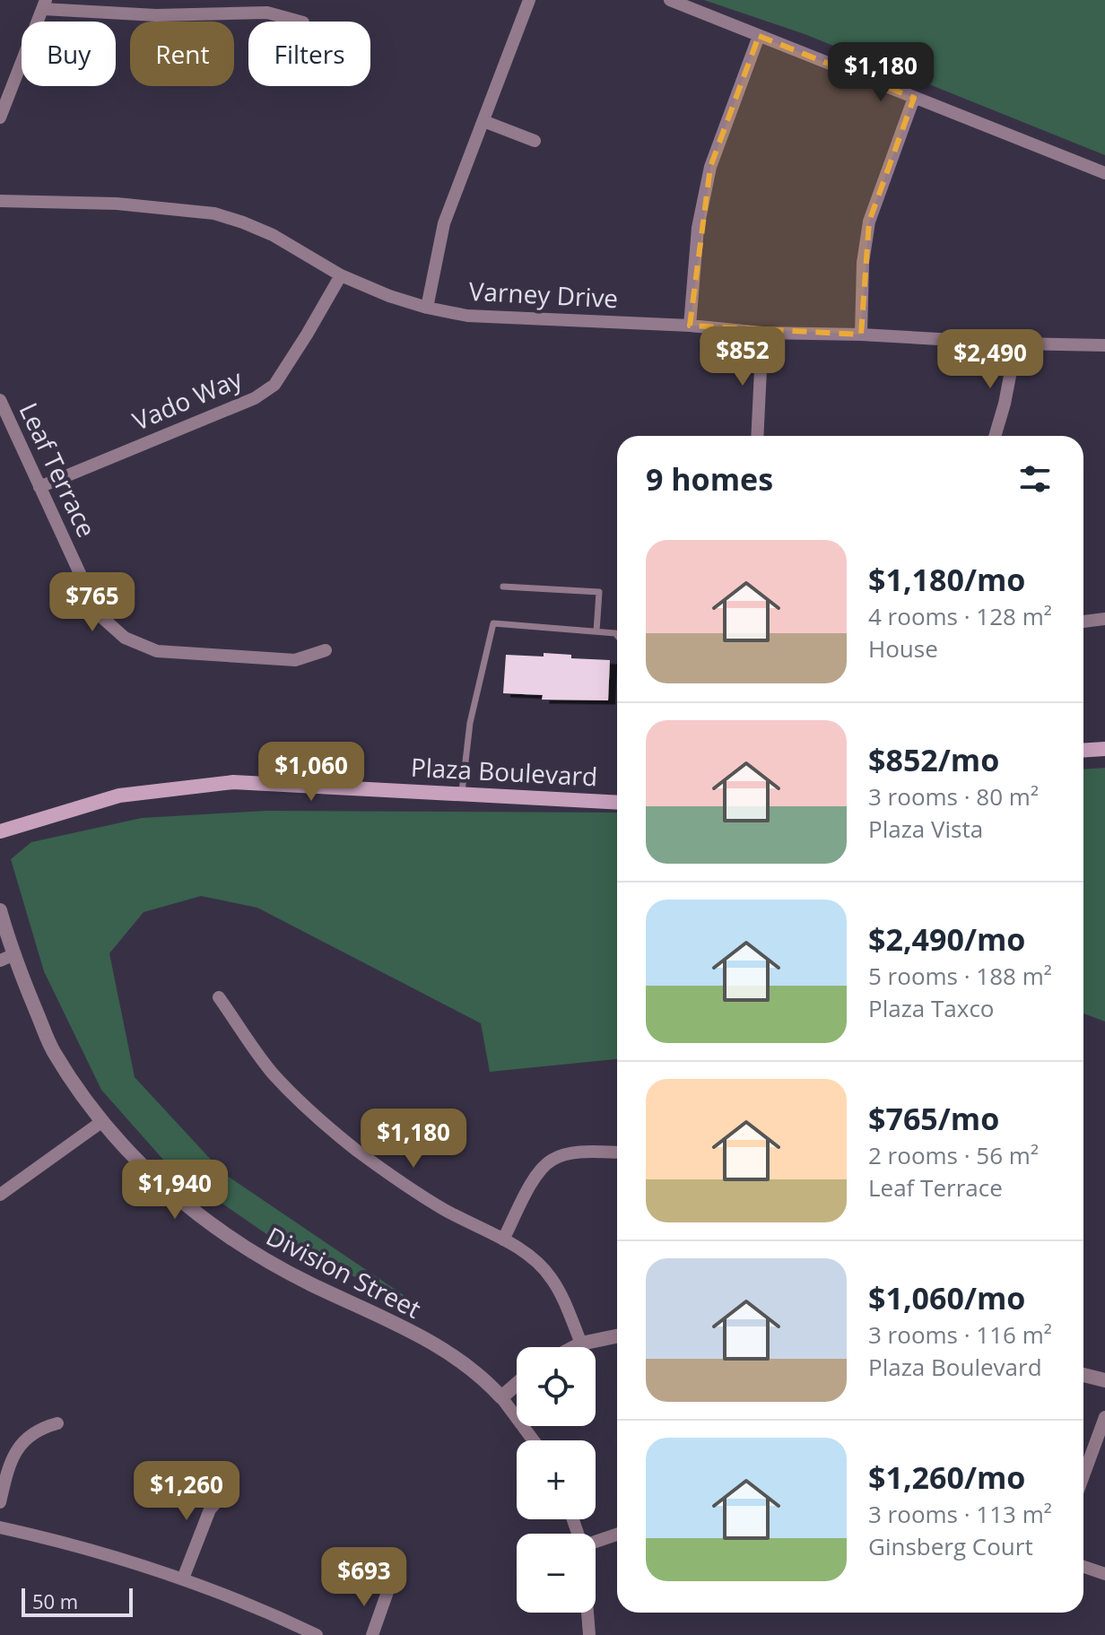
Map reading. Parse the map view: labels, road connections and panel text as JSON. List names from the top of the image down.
{
  "streets": {
    "main road": ["Plaza Boulevard"],
    "street": [
      "Varney Drive",
      "Vado Way",
      "Leaf Terrace",
      "Division Street"
    ]
  },
  "crossings": [
    ["Varney Drive", "Vado Way"],
    ["Vado Way", "Leaf Terrace"]
  ],
  "scale_bar": "50 m",
  "page": {
    "chip": ["Buy", "Rent", "Filters"],
    "price": [
      "$1,180",
      "$852",
      "$2,490",
      "$765",
      "$1,060",
      "$1,180",
      "$1,940",
      "$1,260",
      "$693"
    ],
    "heading": "9 homes",
    "list": [
      {
        "name": "$1,180/mo",
        "note": "4 rooms · 128 m² · House"
      },
      {
        "name": "$852/mo",
        "note": "3 rooms · 80 m² · Plaza Vista"
      },
      {
        "name": "$2,490/mo",
        "note": "5 rooms · 188 m² · Plaza Taxco"
      },
      {
        "name": "$765/mo",
        "note": "2 rooms · 56 m² · Leaf Terrace"
      },
      {
        "name": "$1,060/mo",
        "note": "3 rooms · 116 m² · Plaza Boulevard"
      },
      {
        "name": "$1,260/mo",
        "note": "3 rooms · 113 m² · Ginsberg Court"
      }
    ],
    "map_buttons": ["+", "−"],
    "scale": "50 m"
  }
}
